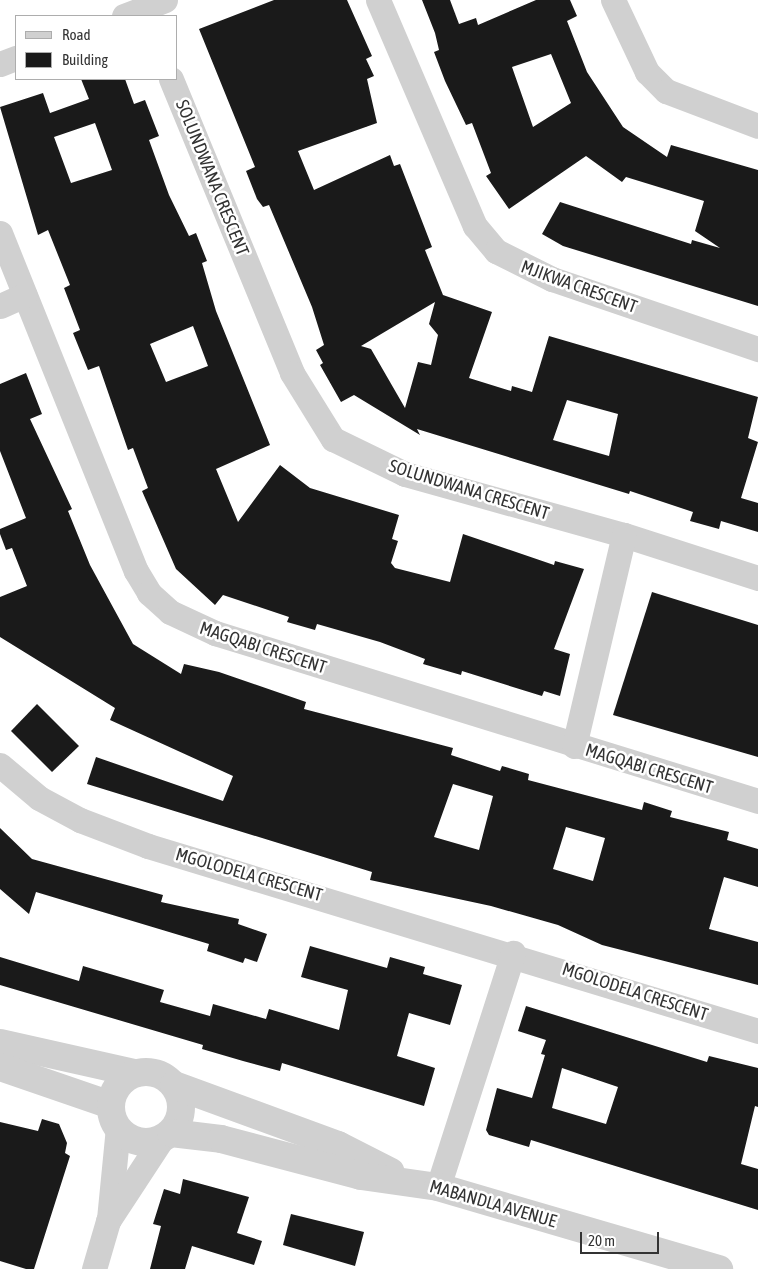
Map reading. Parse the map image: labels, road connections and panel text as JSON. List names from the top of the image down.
{
  "streets": {
    "street": [
      "SOLUNDWANA CRESCENT",
      "MJIKWA CRESCENT",
      "MAGQABI CRESCENT",
      "MGOLODELA CRESCENT",
      "MABANDLA AVENUE"
    ]
  },
  "legend": ["Road", "Building"],
  "scale_bar": "20 m"
}
